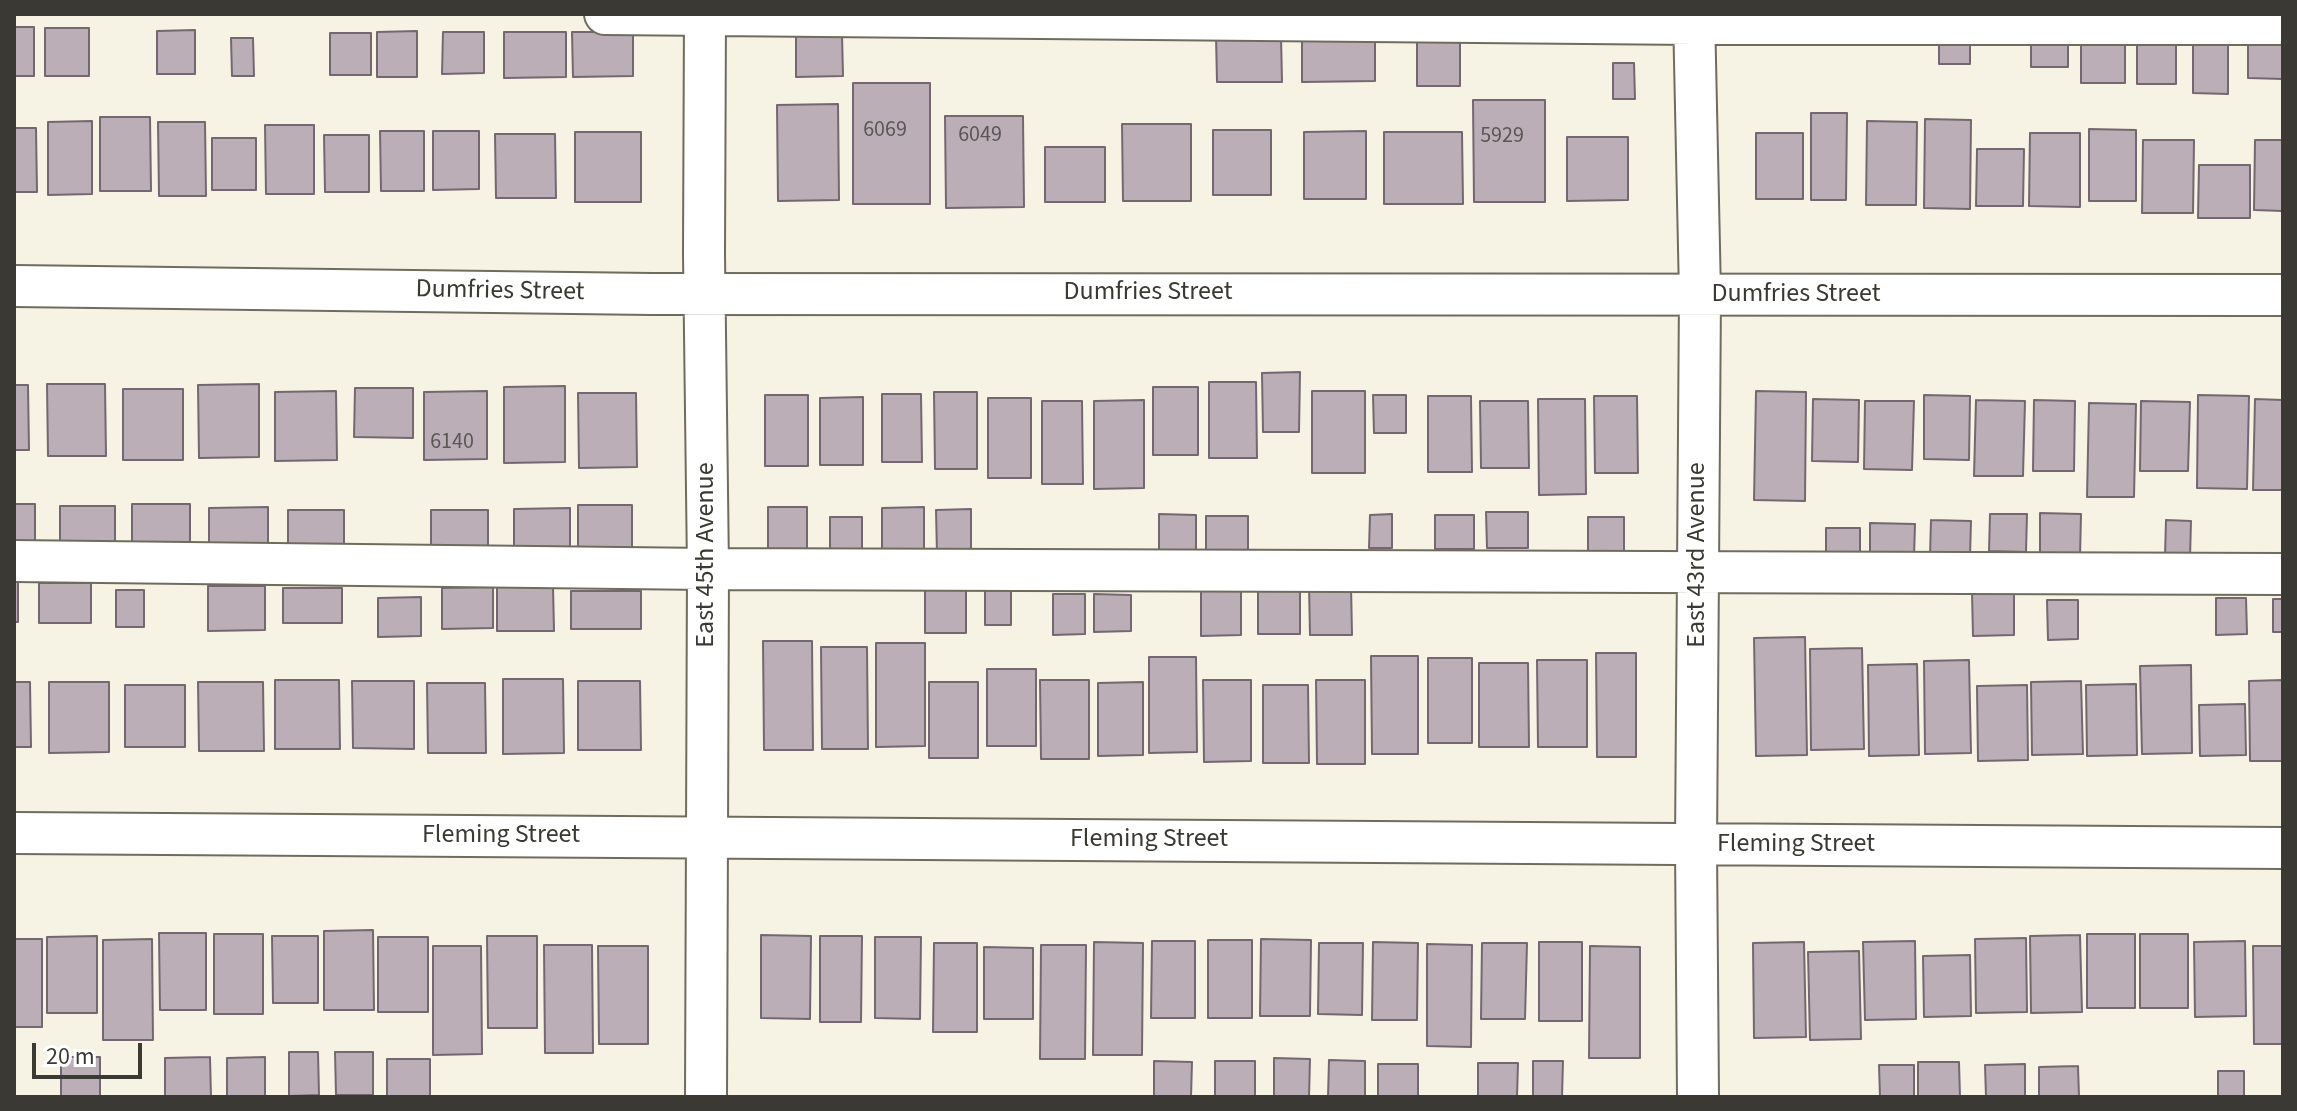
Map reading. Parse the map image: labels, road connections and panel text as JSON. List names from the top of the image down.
{
  "streets": {
    "street": [
      "Dumfries Street",
      "East 45th Avenue",
      "East 43rd Avenue",
      "Fleming Street"
    ]
  },
  "crossings": [
    ["Dumfries Street", "East 45th Avenue"],
    ["Dumfries Street", "East 43rd Avenue"],
    ["East 45th Avenue", "Fleming Street"],
    ["East 43rd Avenue", "Fleming Street"]
  ],
  "house_numbers": [
    "6069",
    "6049",
    "5929",
    "6140"
  ],
  "scale_bar": "20 m"
}
